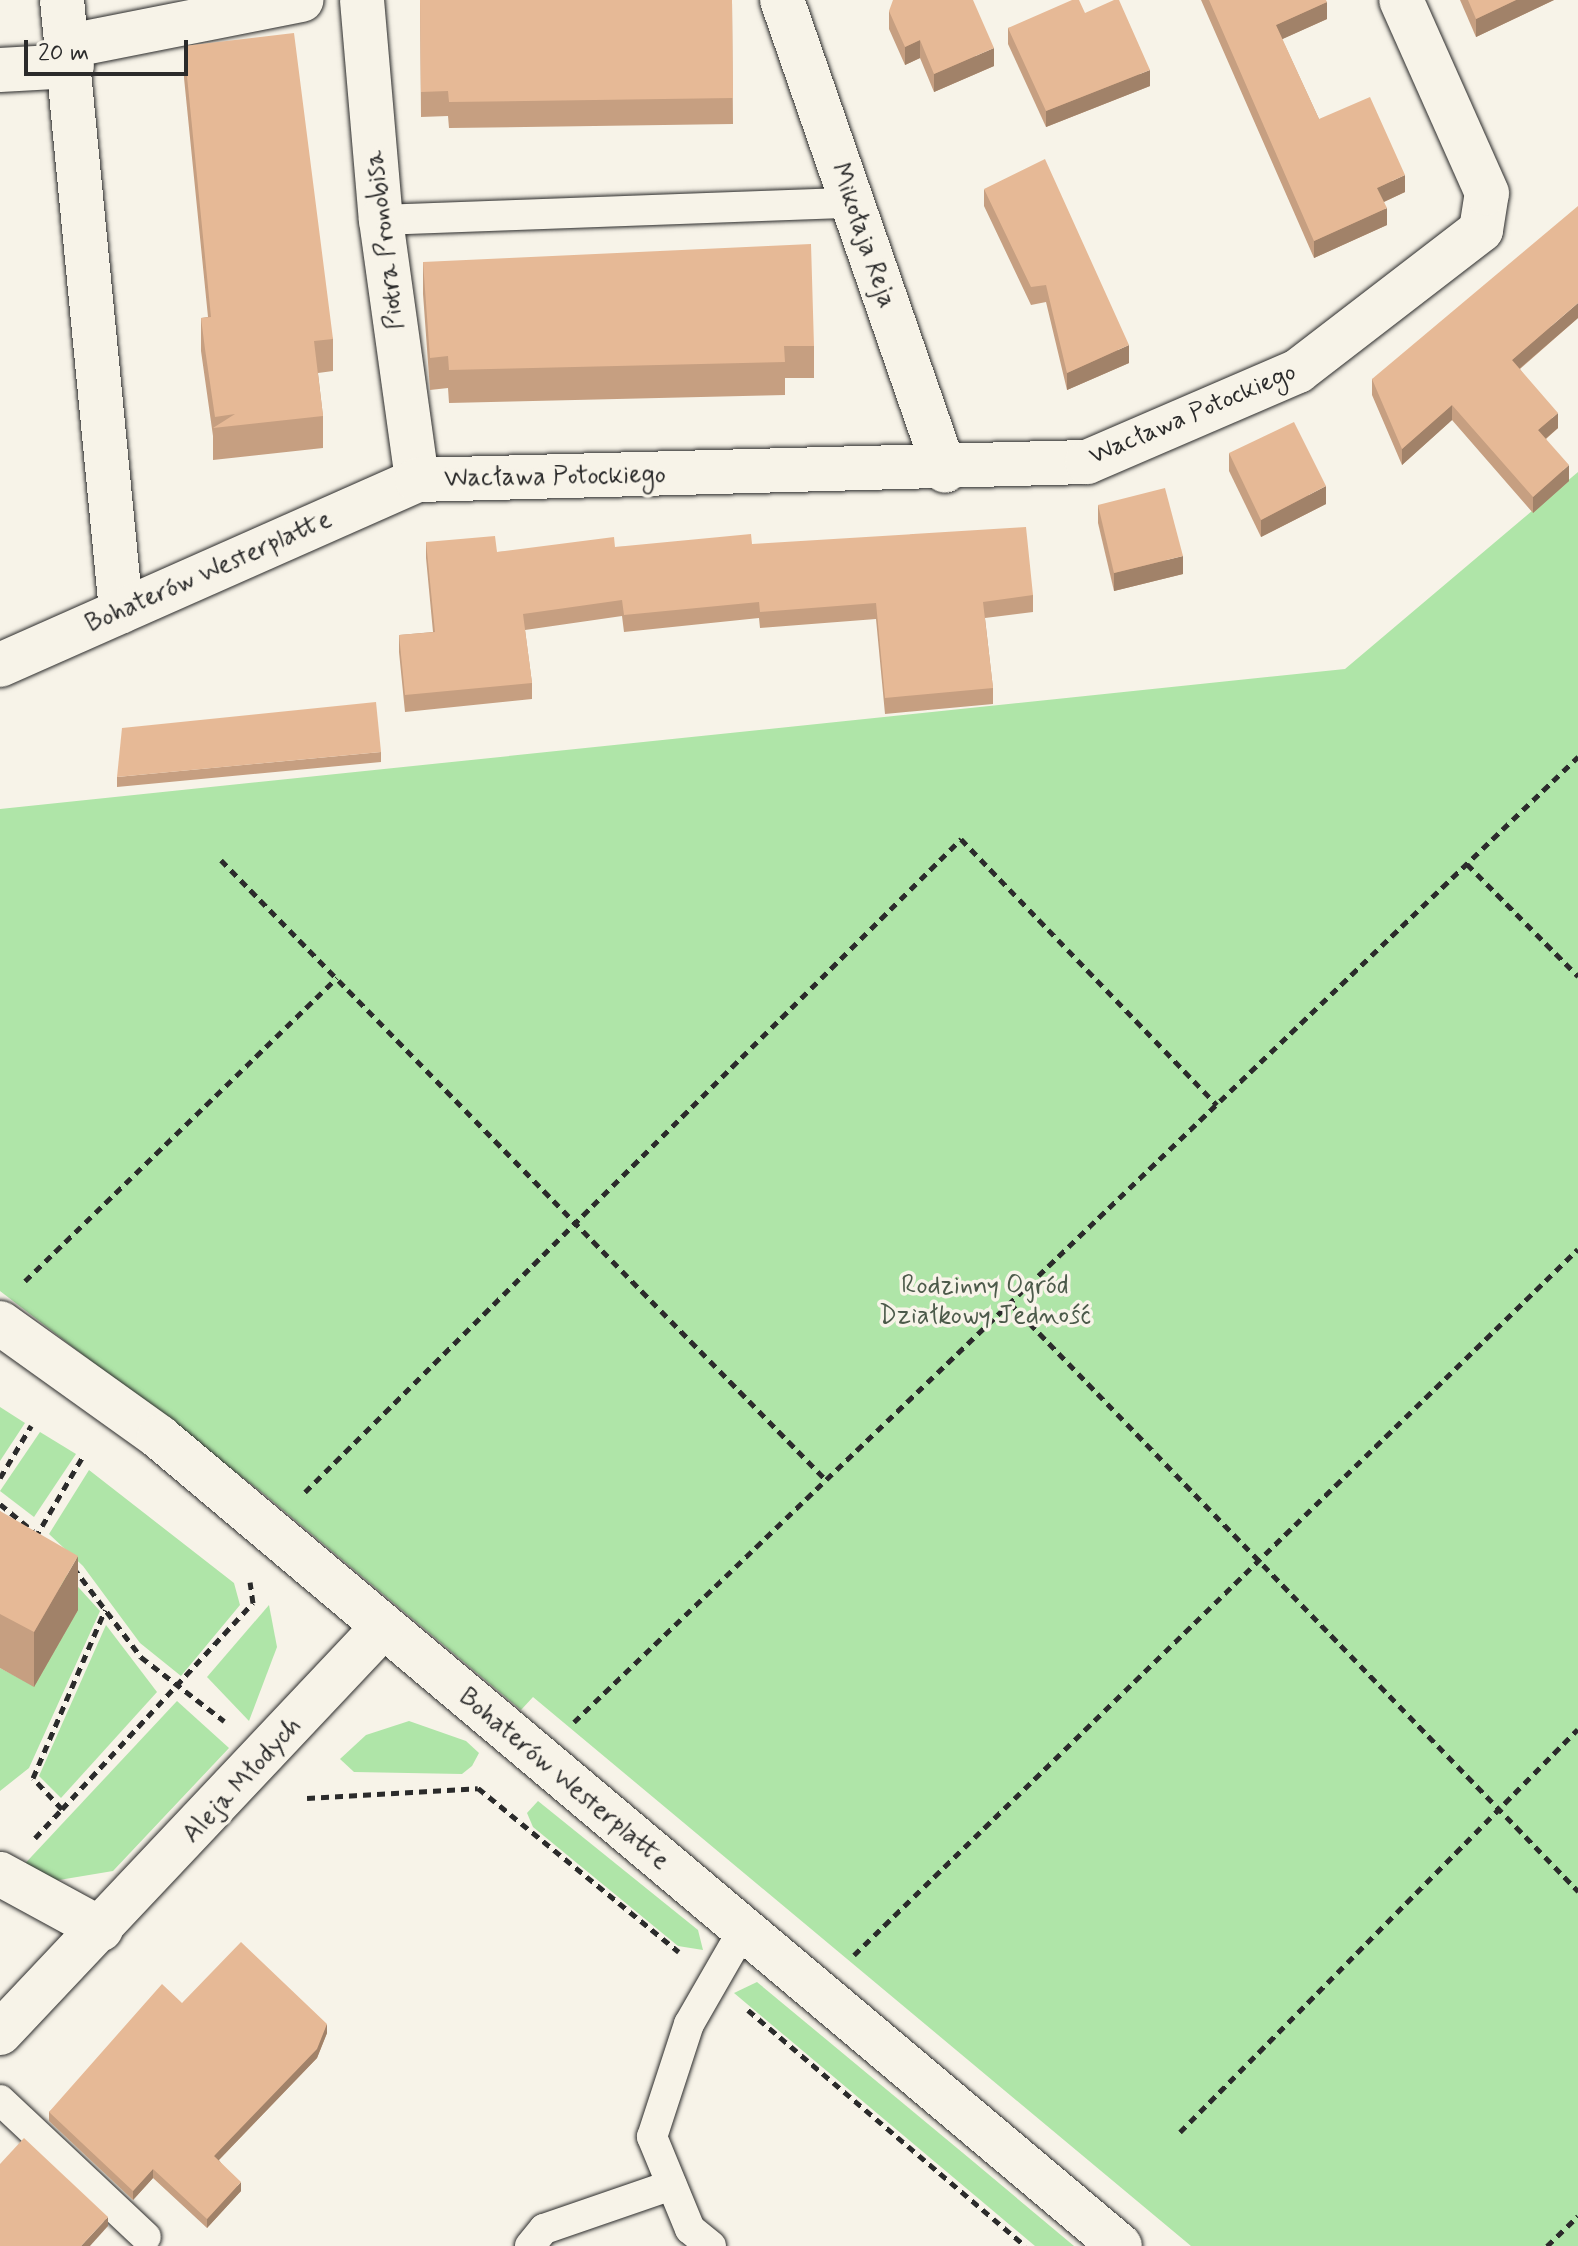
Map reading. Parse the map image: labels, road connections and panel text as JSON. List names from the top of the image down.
{
  "streets": {
    "street": [
      "Mikołaja Reja",
      "Piotra Pronobisa",
      "Wacława Potockiego",
      "Bohaterów Westerplatte",
      "Aleja Młodych"
    ]
  },
  "crossings": [
    ["Mikołaja Reja", "Wacława Potockiego"],
    ["Piotra Pronobisa", "Wacława Potockiego"],
    ["Piotra Pronobisa", "Bohaterów Westerplatte"],
    ["Wacława Potockiego", "Bohaterów Westerplatte"],
    ["Bohaterów Westerplatte", "Aleja Młodych"]
  ],
  "parks": ["Rodzinny Ogród Działkowy Jedność"],
  "scale_bar": "20 m"
}
